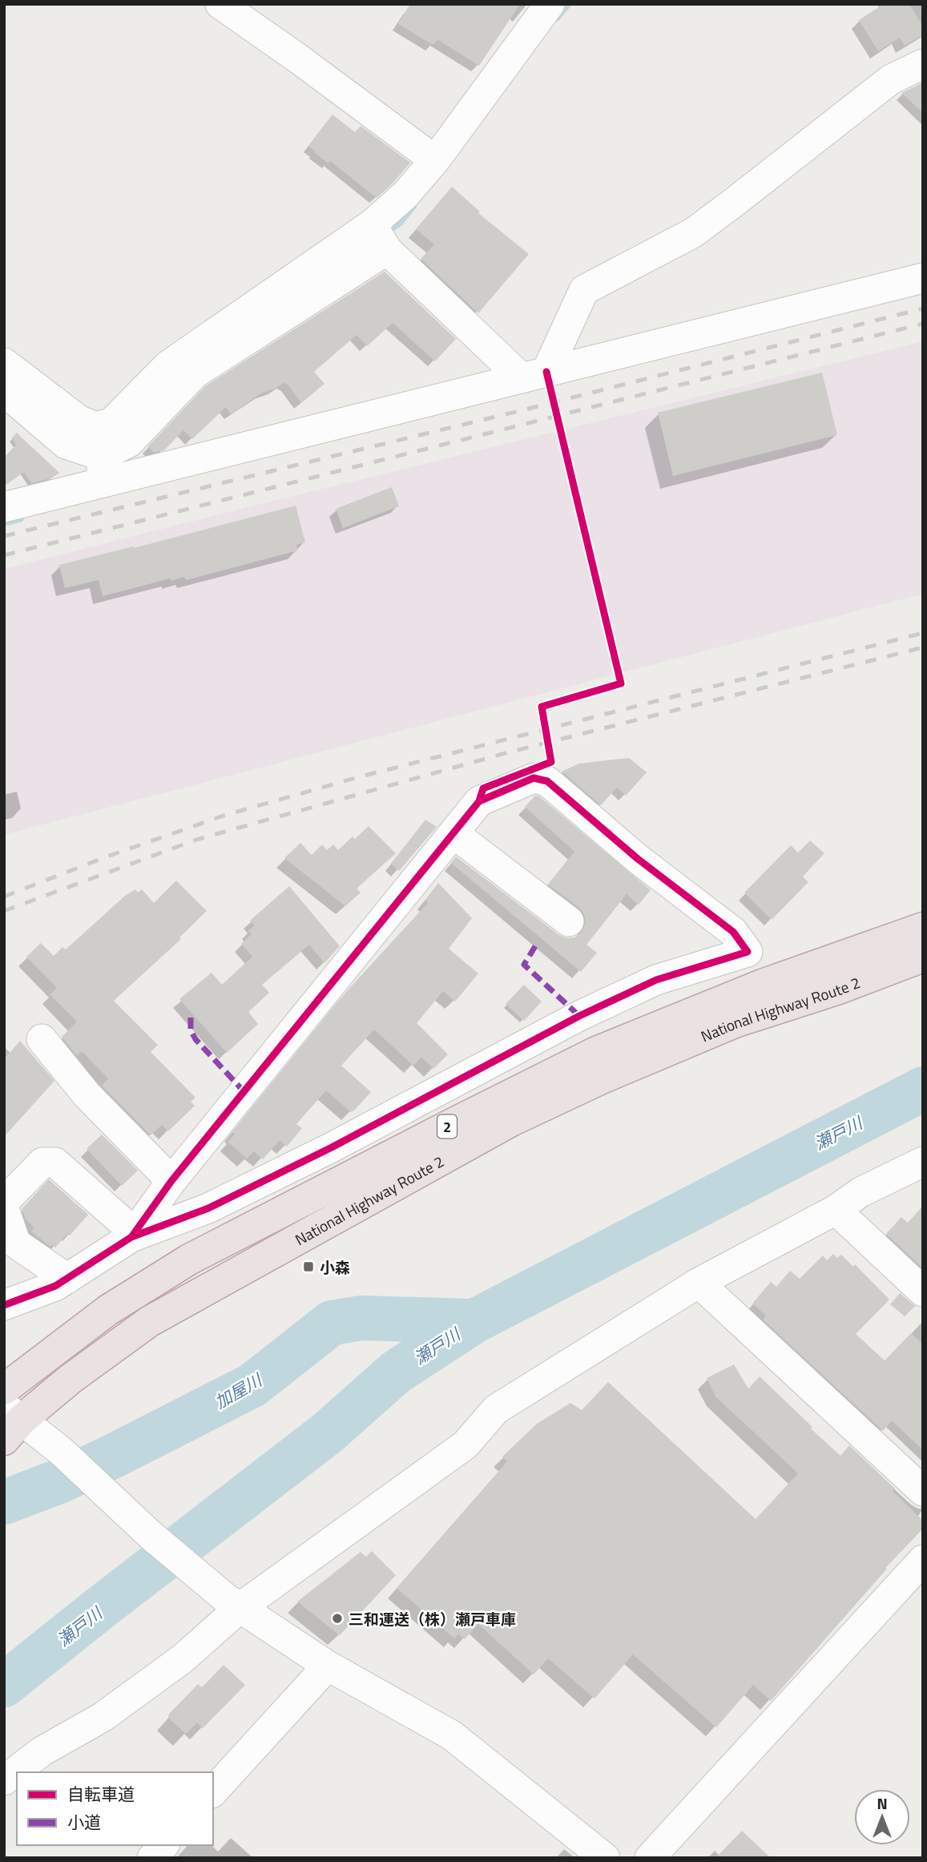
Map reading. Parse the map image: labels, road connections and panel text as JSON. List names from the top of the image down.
{
  "streets": {
    "highway": ["National Highway Route 2", "2"]
  },
  "water": ["瀬戸川", "加屋川"],
  "places": {
    "transit": ["小森"],
    "other": ["三和運送（株）瀬戸車庫"]
  },
  "legend": ["自転車道", "小道"],
  "north": "top"
}
